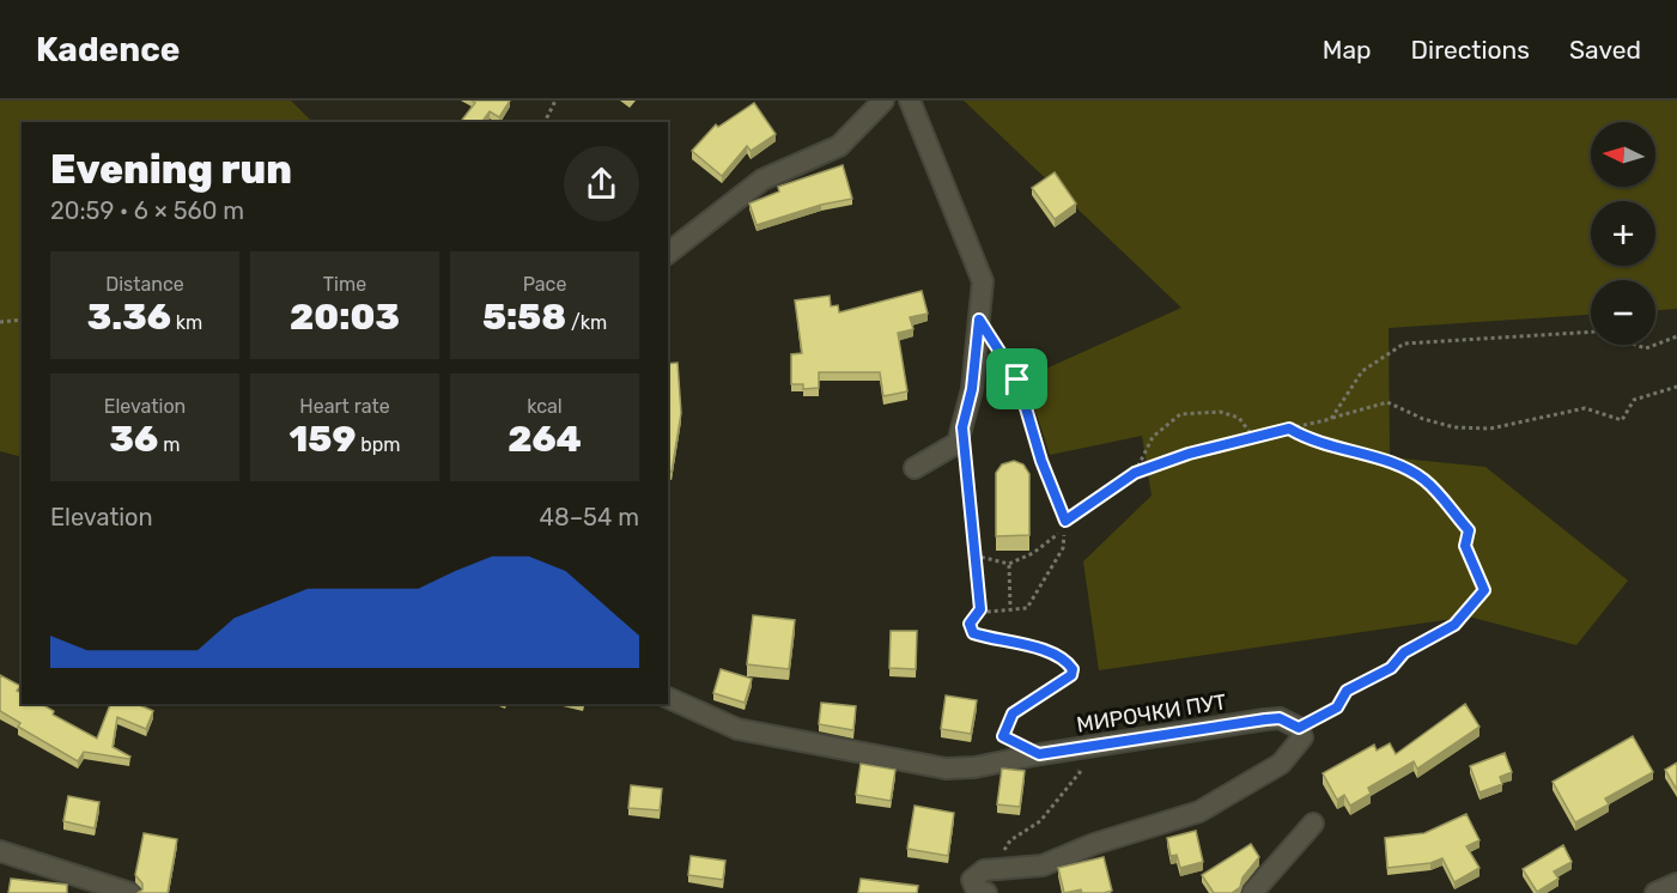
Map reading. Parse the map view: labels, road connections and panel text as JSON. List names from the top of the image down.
{
  "streets": {
    "street": ["МИРОЧКИ ПУТ"]
  },
  "north": "left",
  "page": {
    "header": "Kadence",
    "nav": ["Map", "Directions", "Saved"],
    "map_buttons": ["+", "−"],
    "heading": ["Evening run", "20:59 · 6 × 560 m"],
    "stats": [
      ["Distance", "3.36 km"],
      ["Time", "20:03"],
      ["Pace", "5:58 /km"],
      ["Elevation", "36 m"],
      ["Heart rate", "159 bpm"],
      ["kcal", "264"]
    ],
    "chart": ["Elevation", "48–54 m"]
  }
}
